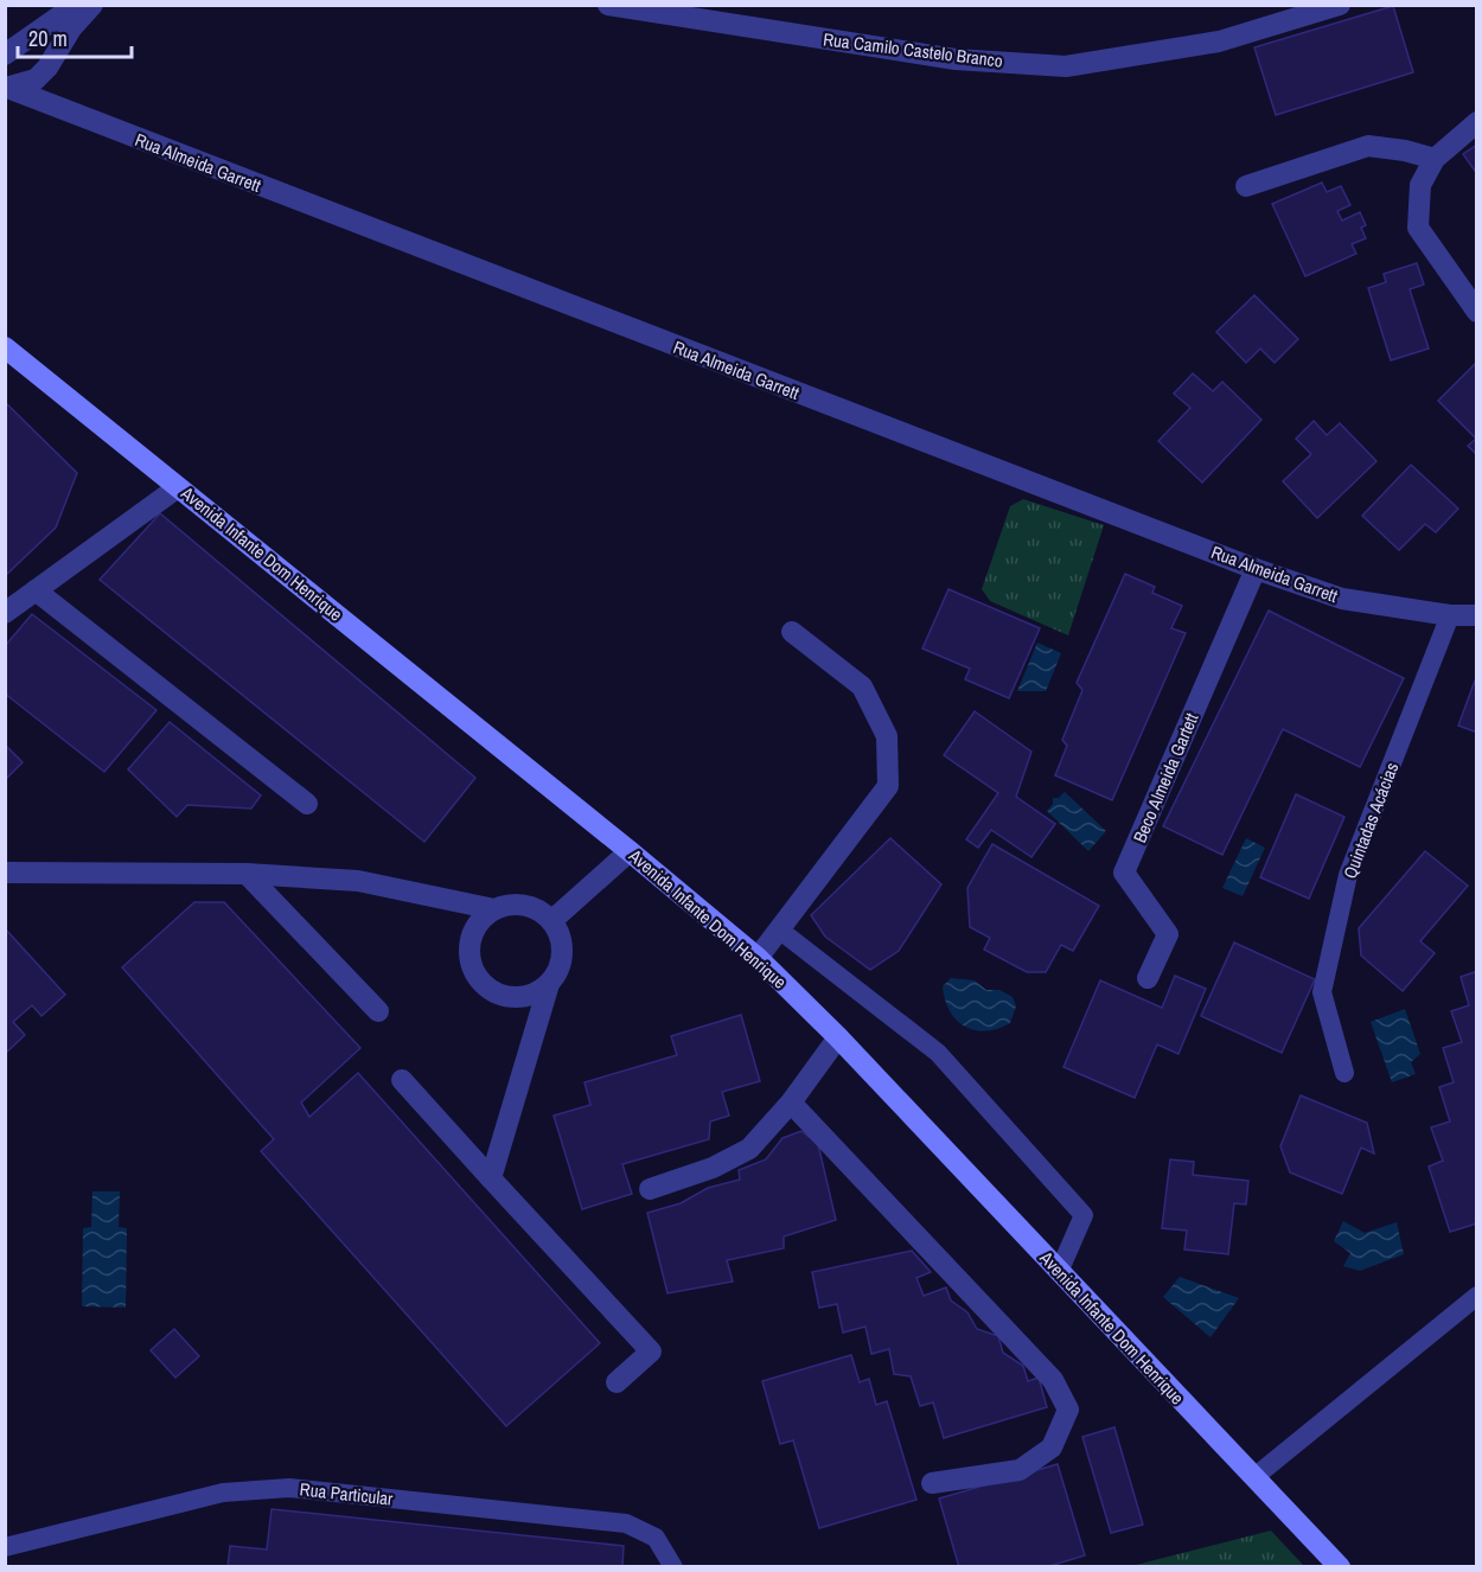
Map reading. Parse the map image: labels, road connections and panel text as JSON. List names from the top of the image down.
{
  "streets": {
    "street": [
      "Rua Camilo Castelo Branco",
      "Rua Almeida Garrett",
      "Avenida Infante Dom Henrique",
      "Beco Almeida Gartett"
    ],
    "lane": ["Quintadas Acácias", "Rua Particular"]
  },
  "crossings": [
    ["Rua Almeida Garrett", "Beco Almeida Gartett"],
    ["Rua Almeida Garrett", "Quintadas Acácias"]
  ],
  "scale_bar": "20 m"
}
